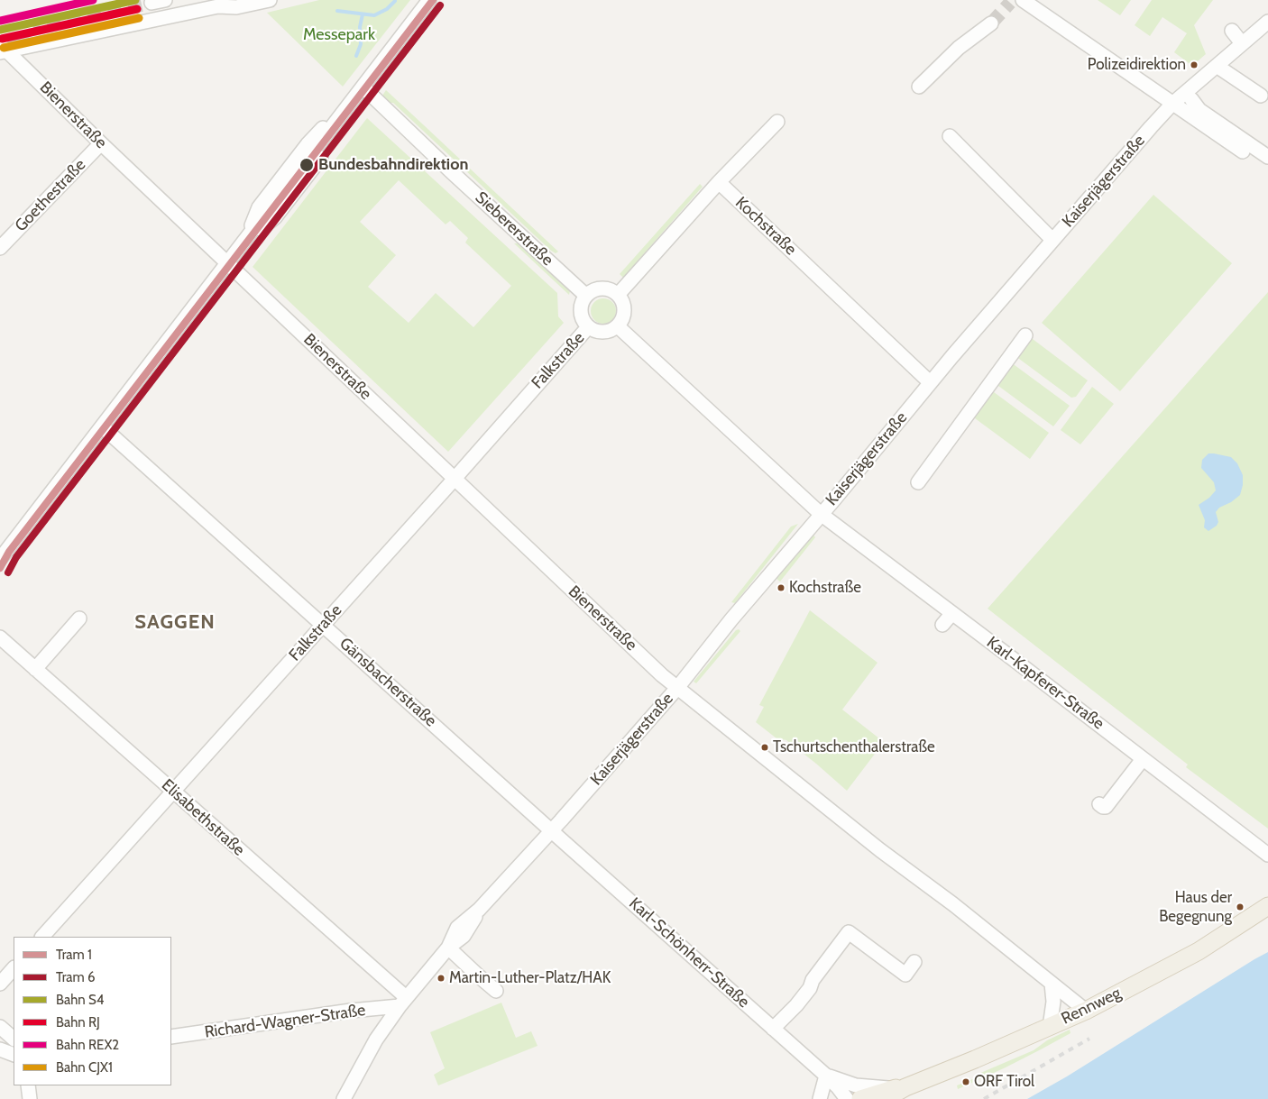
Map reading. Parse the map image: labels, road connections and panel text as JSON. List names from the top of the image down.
{
  "streets": {
    "main road": ["Rennweg"],
    "street": [
      "Bienerstraße",
      "Kaiserjägerstraße",
      "Goethestraße",
      "Kochstraße",
      "Siebererstraße",
      "Falkstraße",
      "Gänsbacherstraße",
      "Karl-Kapferer-Straße",
      "Elisabethstraße",
      "Karl-Schönherr-Straße",
      "Richard-Wagner-Straße"
    ]
  },
  "crossings": [
    ["Bienerstraße", "Kaiserjägerstraße"],
    ["Bienerstraße", "Goethestraße"],
    ["Bienerstraße", "Falkstraße"],
    ["Kaiserjägerstraße", "Kochstraße"],
    ["Kaiserjägerstraße", "Gänsbacherstraße"],
    ["Kaiserjägerstraße", "Karl-Kapferer-Straße"],
    ["Kaiserjägerstraße", "Elisabethstraße"],
    ["Kaiserjägerstraße", "Karl-Schönherr-Straße"],
    ["Kaiserjägerstraße", "Richard-Wagner-Straße"],
    ["Siebererstraße", "Falkstraße"],
    ["Falkstraße", "Gänsbacherstraße"],
    ["Falkstraße", "Elisabethstraße"],
    ["Gänsbacherstraße", "Karl-Schönherr-Straße"],
    ["Elisabethstraße", "Richard-Wagner-Straße"],
    ["Karl-Schönherr-Straße", "Rennweg"]
  ],
  "districts": ["SAGGEN"],
  "parks": ["Messepark"],
  "places": [
    "Polizeidirektion",
    "Bundesbahndirektion",
    "Kochstraße",
    "Tschurtschenthalerstraße",
    "Haus der Begegnung",
    "Martin-Luther-Platz/HAK",
    "ORF Tirol"
  ],
  "lines": [
    "tram line 1",
    "rail line S4",
    "rail line REX2",
    "tram line 6",
    "rail line RJ",
    "rail line CJX1"
  ],
  "legend": [
    "Tram 1",
    "Tram 6",
    "Bahn S4",
    "Bahn RJ",
    "Bahn REX2",
    "Bahn CJX1"
  ]
}
